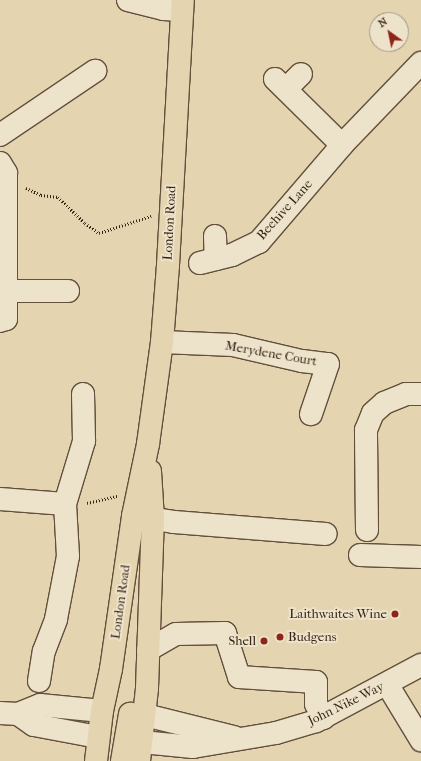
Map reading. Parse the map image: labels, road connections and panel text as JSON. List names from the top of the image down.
{
  "streets": {
    "main road": ["London Road"],
    "street": ["Beehive Lane", "Merydene Court", "John Nike Way"]
  },
  "crossings": [
    ["London Road", "Merydene Court"],
    ["London Road", "John Nike Way"]
  ],
  "places": ["Laithwaites Wine", "Budgens", "Shell"],
  "north": "top left"
}
